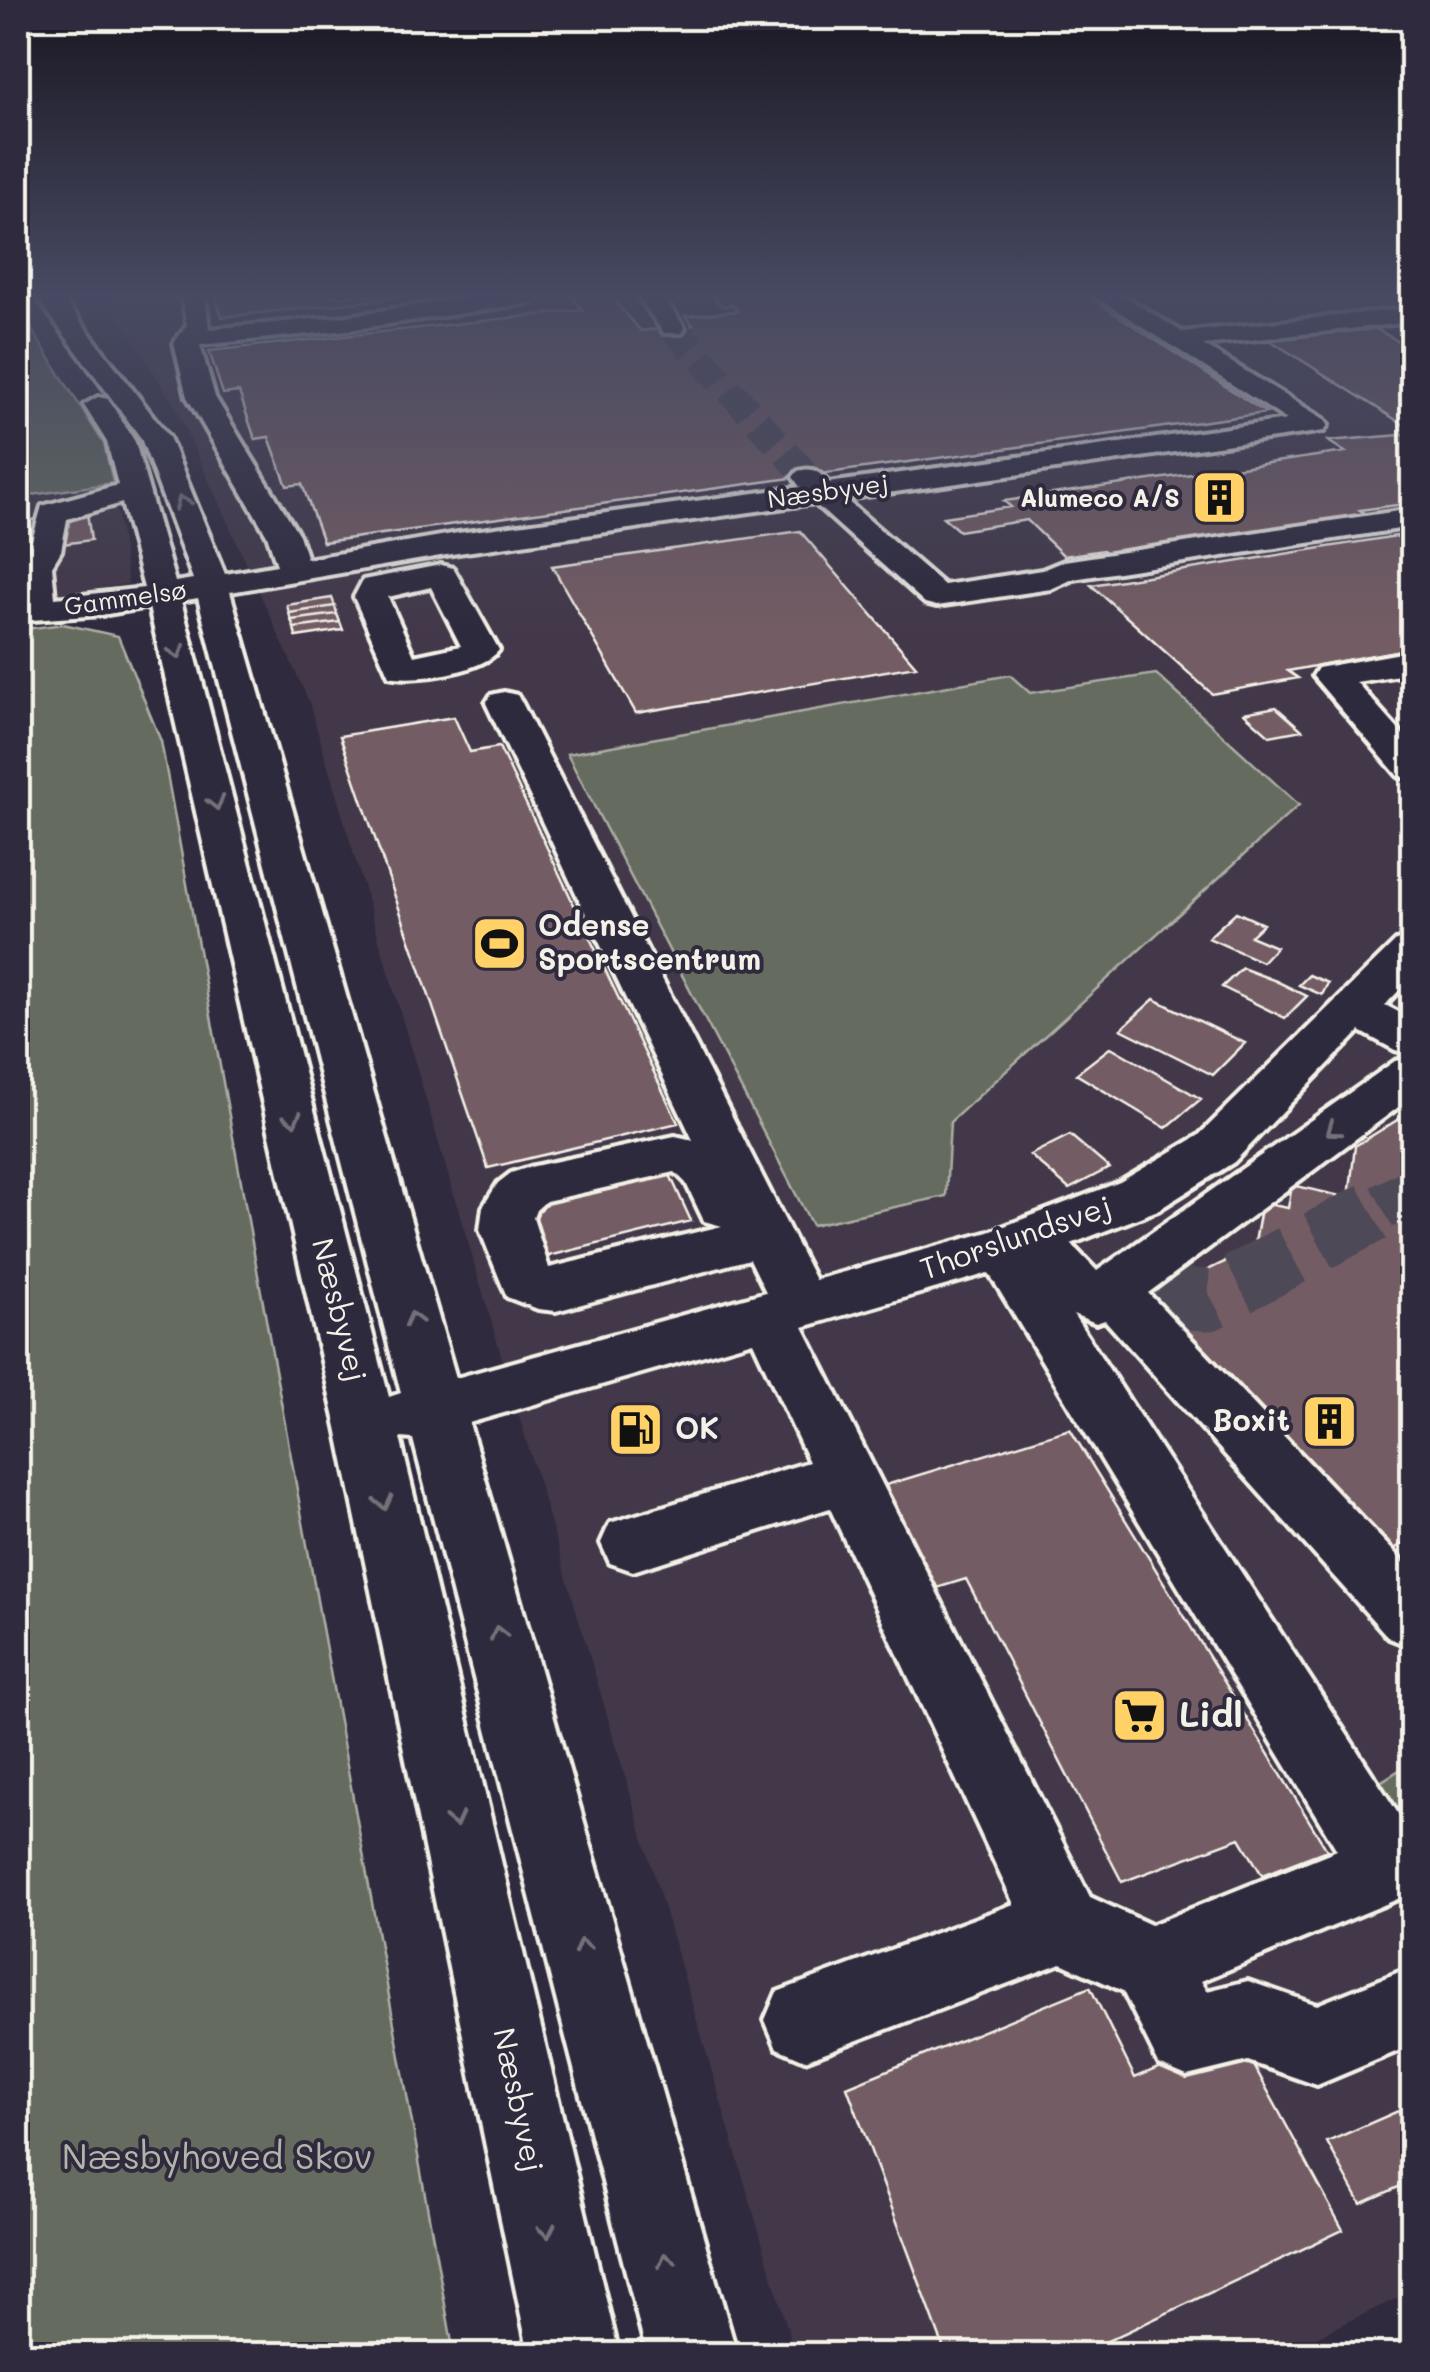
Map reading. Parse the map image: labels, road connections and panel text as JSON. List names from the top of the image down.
{
  "streets": {
    "street": ["Næsbyvej", "Gammelsø", "Thorslundsvej"]
  },
  "crossings": [
    ["Næsbyvej", "Gammelsø"],
    ["Næsbyvej", "Thorslundsvej"]
  ],
  "parks": ["Næsbyhoved Skov"],
  "places": {
    "building": ["Alumeco A/S", "Boxit"],
    "sports": ["Odense Sportscentrum"],
    "fuel station": ["OK"],
    "supermarket": ["Lidl"]
  }
}
